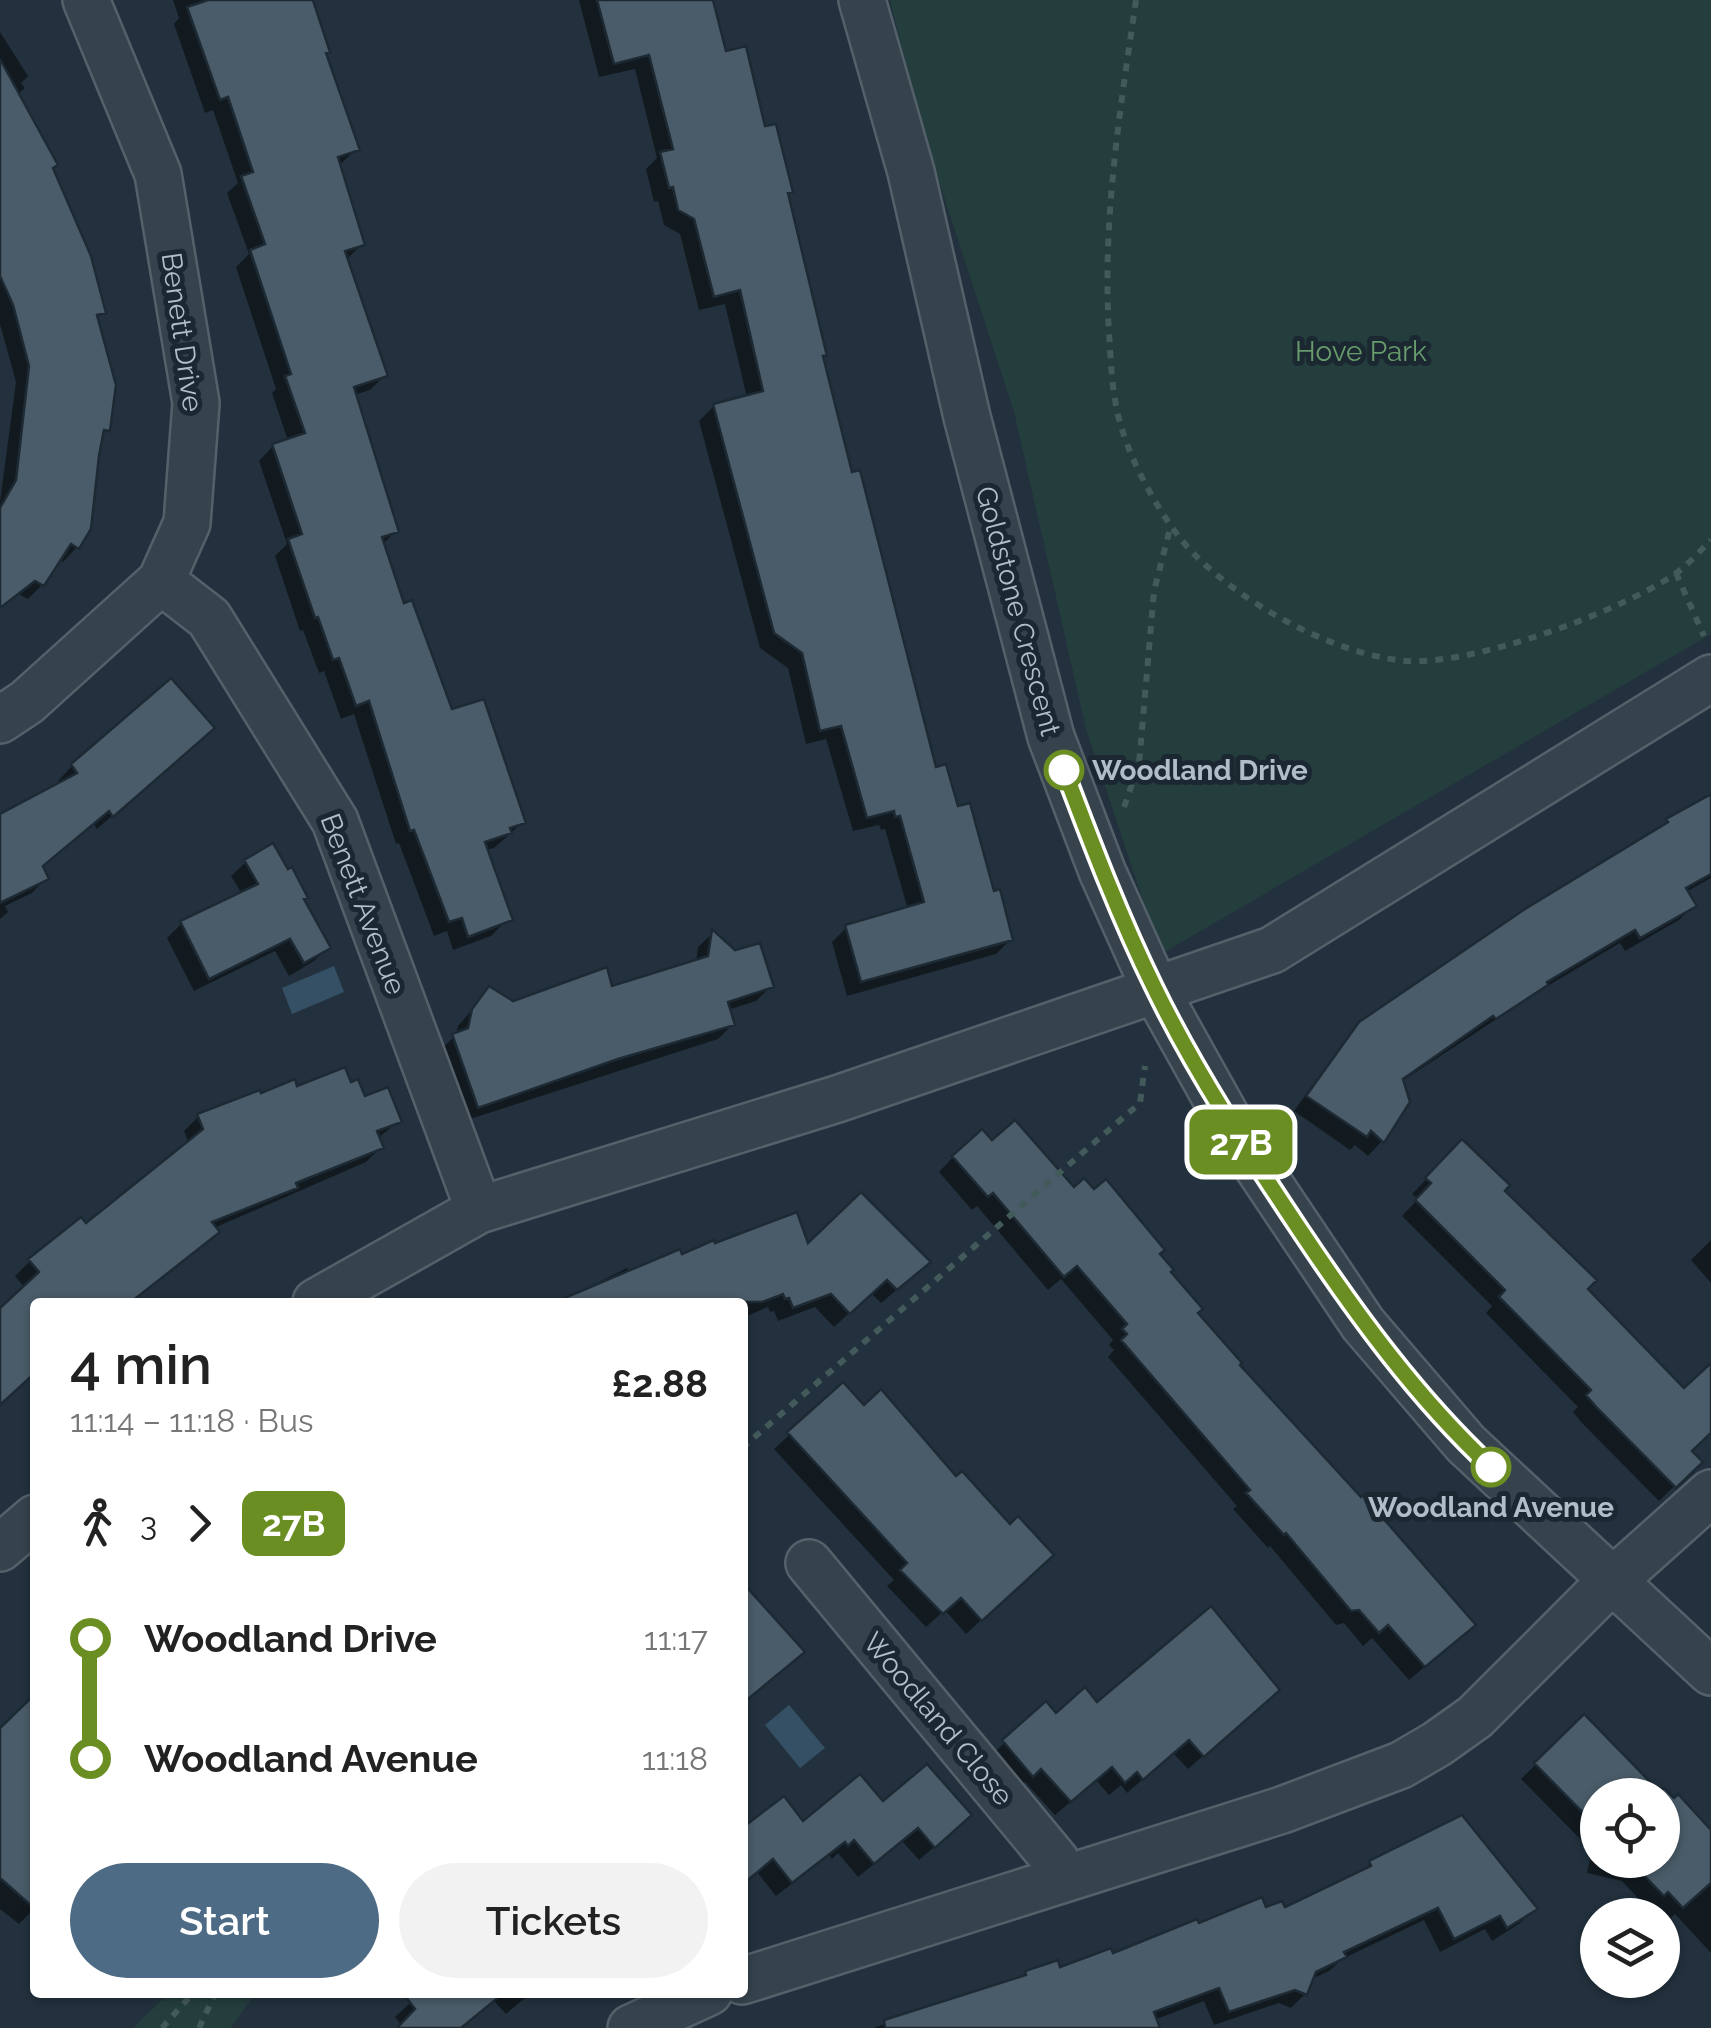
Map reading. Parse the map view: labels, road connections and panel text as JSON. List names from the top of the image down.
{
  "streets": {
    "street": [
      "Benett Drive",
      "Goldstone Crescent",
      "Benett Avenue",
      "Woodland Close"
    ]
  },
  "crossings": [
    ["Benett Drive", "Benett Avenue"]
  ],
  "parks": ["Hove Park"],
  "places": ["Woodland Drive", "Woodland Avenue"],
  "lines": ["bus line 27B"],
  "page": {
    "on_map": "27B",
    "heading": ["4 min", "11:14 – 11:18 · Bus", "£2.88"],
    "legs": ["3", "27B"],
    "list": [
      {
        "name": "Woodland Drive",
        "value": "11:17"
      },
      {
        "name": "Woodland Avenue",
        "value": "11:18"
      }
    ],
    "buttons": ["Start", "Tickets"]
  }
}
